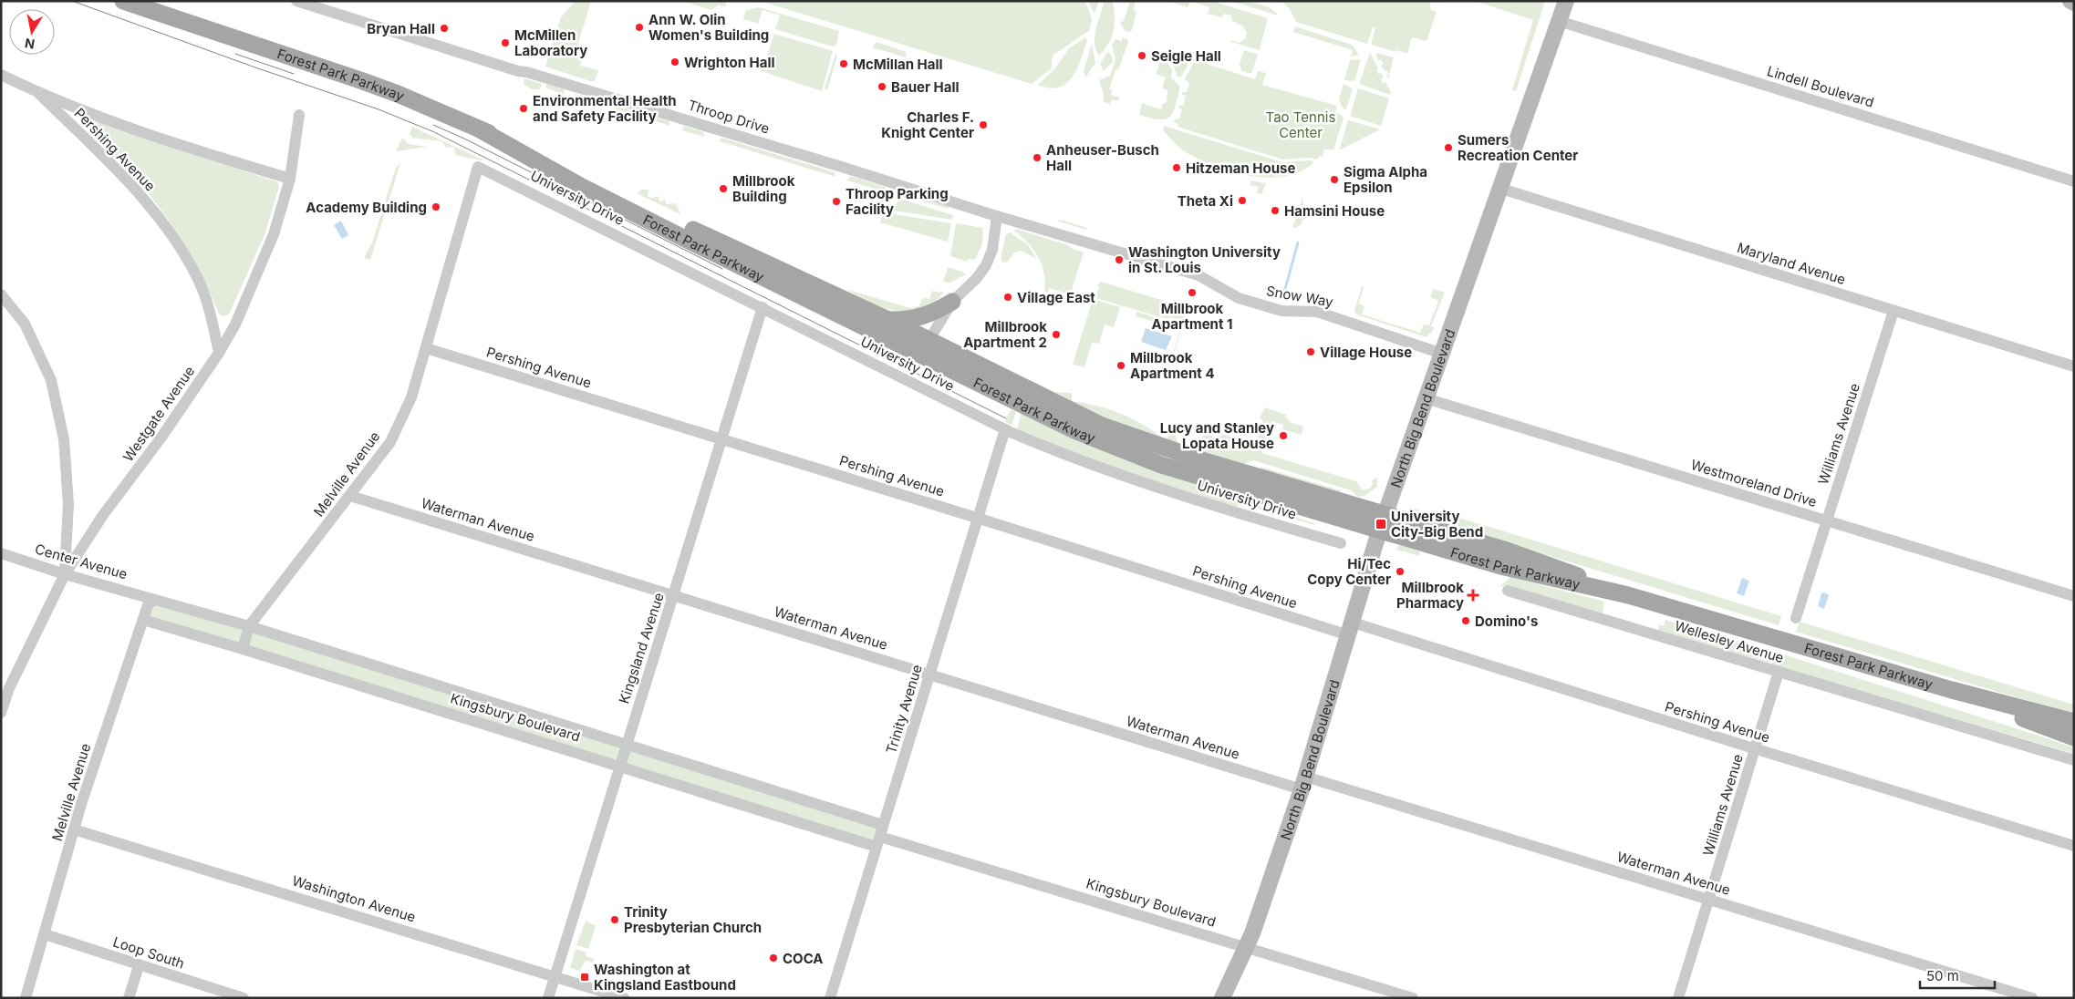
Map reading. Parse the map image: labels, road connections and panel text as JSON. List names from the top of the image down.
{
  "streets": {
    "main road": ["Forest Park Parkway", "North Big Bend Boulevard"],
    "street": [
      "Lindell Boulevard",
      "Throop Drive",
      "Pershing Avenue",
      "University Drive",
      "Maryland Avenue",
      "Snow Way",
      "Westgate Avenue",
      "Williams Avenue",
      "Melville Avenue",
      "Westmoreland Drive",
      "Waterman Avenue",
      "Center Avenue",
      "Wellesley Avenue",
      "Kingsland Avenue",
      "Trinity Avenue",
      "Kingsbury Boulevard",
      "Washington Avenue",
      "Loop South"
    ]
  },
  "crossings": [
    ["Forest Park Parkway", "North Big Bend Boulevard"],
    ["Lindell Boulevard", "North Big Bend Boulevard"],
    ["Throop Drive", "Snow Way"],
    ["Pershing Avenue", "North Big Bend Boulevard"],
    ["Pershing Avenue", "Westgate Avenue"],
    ["Pershing Avenue", "Williams Avenue"],
    ["Pershing Avenue", "Melville Avenue"],
    ["Pershing Avenue", "Kingsland Avenue"],
    ["Pershing Avenue", "Trinity Avenue"],
    ["University Drive", "Melville Avenue"],
    ["University Drive", "Kingsland Avenue"],
    ["University Drive", "Trinity Avenue"],
    ["Maryland Avenue", "North Big Bend Boulevard"],
    ["Maryland Avenue", "Williams Avenue"],
    ["Snow Way", "North Big Bend Boulevard"],
    ["North Big Bend Boulevard", "Westmoreland Drive"],
    ["North Big Bend Boulevard", "Waterman Avenue"],
    ["North Big Bend Boulevard", "Kingsbury Boulevard"],
    ["Westgate Avenue", "Center Avenue"],
    ["Williams Avenue", "Westmoreland Drive"],
    ["Williams Avenue", "Waterman Avenue"],
    ["Williams Avenue", "Wellesley Avenue"],
    ["Melville Avenue", "Waterman Avenue"],
    ["Melville Avenue", "Center Avenue"],
    ["Melville Avenue", "Kingsbury Boulevard"],
    ["Melville Avenue", "Washington Avenue"],
    ["Melville Avenue", "Loop South"],
    ["Waterman Avenue", "Kingsland Avenue"],
    ["Waterman Avenue", "Trinity Avenue"],
    ["Center Avenue", "Kingsbury Boulevard"],
    ["Kingsland Avenue", "Kingsbury Boulevard"],
    ["Kingsland Avenue", "Washington Avenue"],
    ["Trinity Avenue", "Kingsbury Boulevard"]
  ],
  "parks": ["Tao Tennis Center"],
  "places": {
    "other": [
      "Ann W. Olin Women's Building",
      "Bryan Hall",
      "McMillen Laboratory",
      "Seigle Hall",
      "Wrighton Hall",
      "McMillan Hall",
      "Bauer Hall",
      "Environmental Health and Safety Facility",
      "Charles F. Knight Center",
      "Sumers Recreation Center",
      "Anheuser-Busch Hall",
      "Hitzeman House",
      "Sigma Alpha Epsilon",
      "Millbrook Building",
      "Theta Xi",
      "Throop Parking Facility",
      "Academy Building",
      "Hamsini House",
      "Washington University in St. Louis",
      "Millbrook Apartment 1",
      "Village East",
      "Millbrook Apartment 2",
      "Village House",
      "Millbrook Apartment 4",
      "Lucy and Stanley Lopata House",
      "Hi/Tec Copy Center",
      "Domino's",
      "Trinity Presbyterian Church",
      "COCA"
    ],
    "transit": ["University City-Big Bend", "Washington at Kingsland Eastbound"],
    "health": ["Millbrook Pharmacy"]
  },
  "scale_bar": "50 m",
  "north": "bottom"
}
